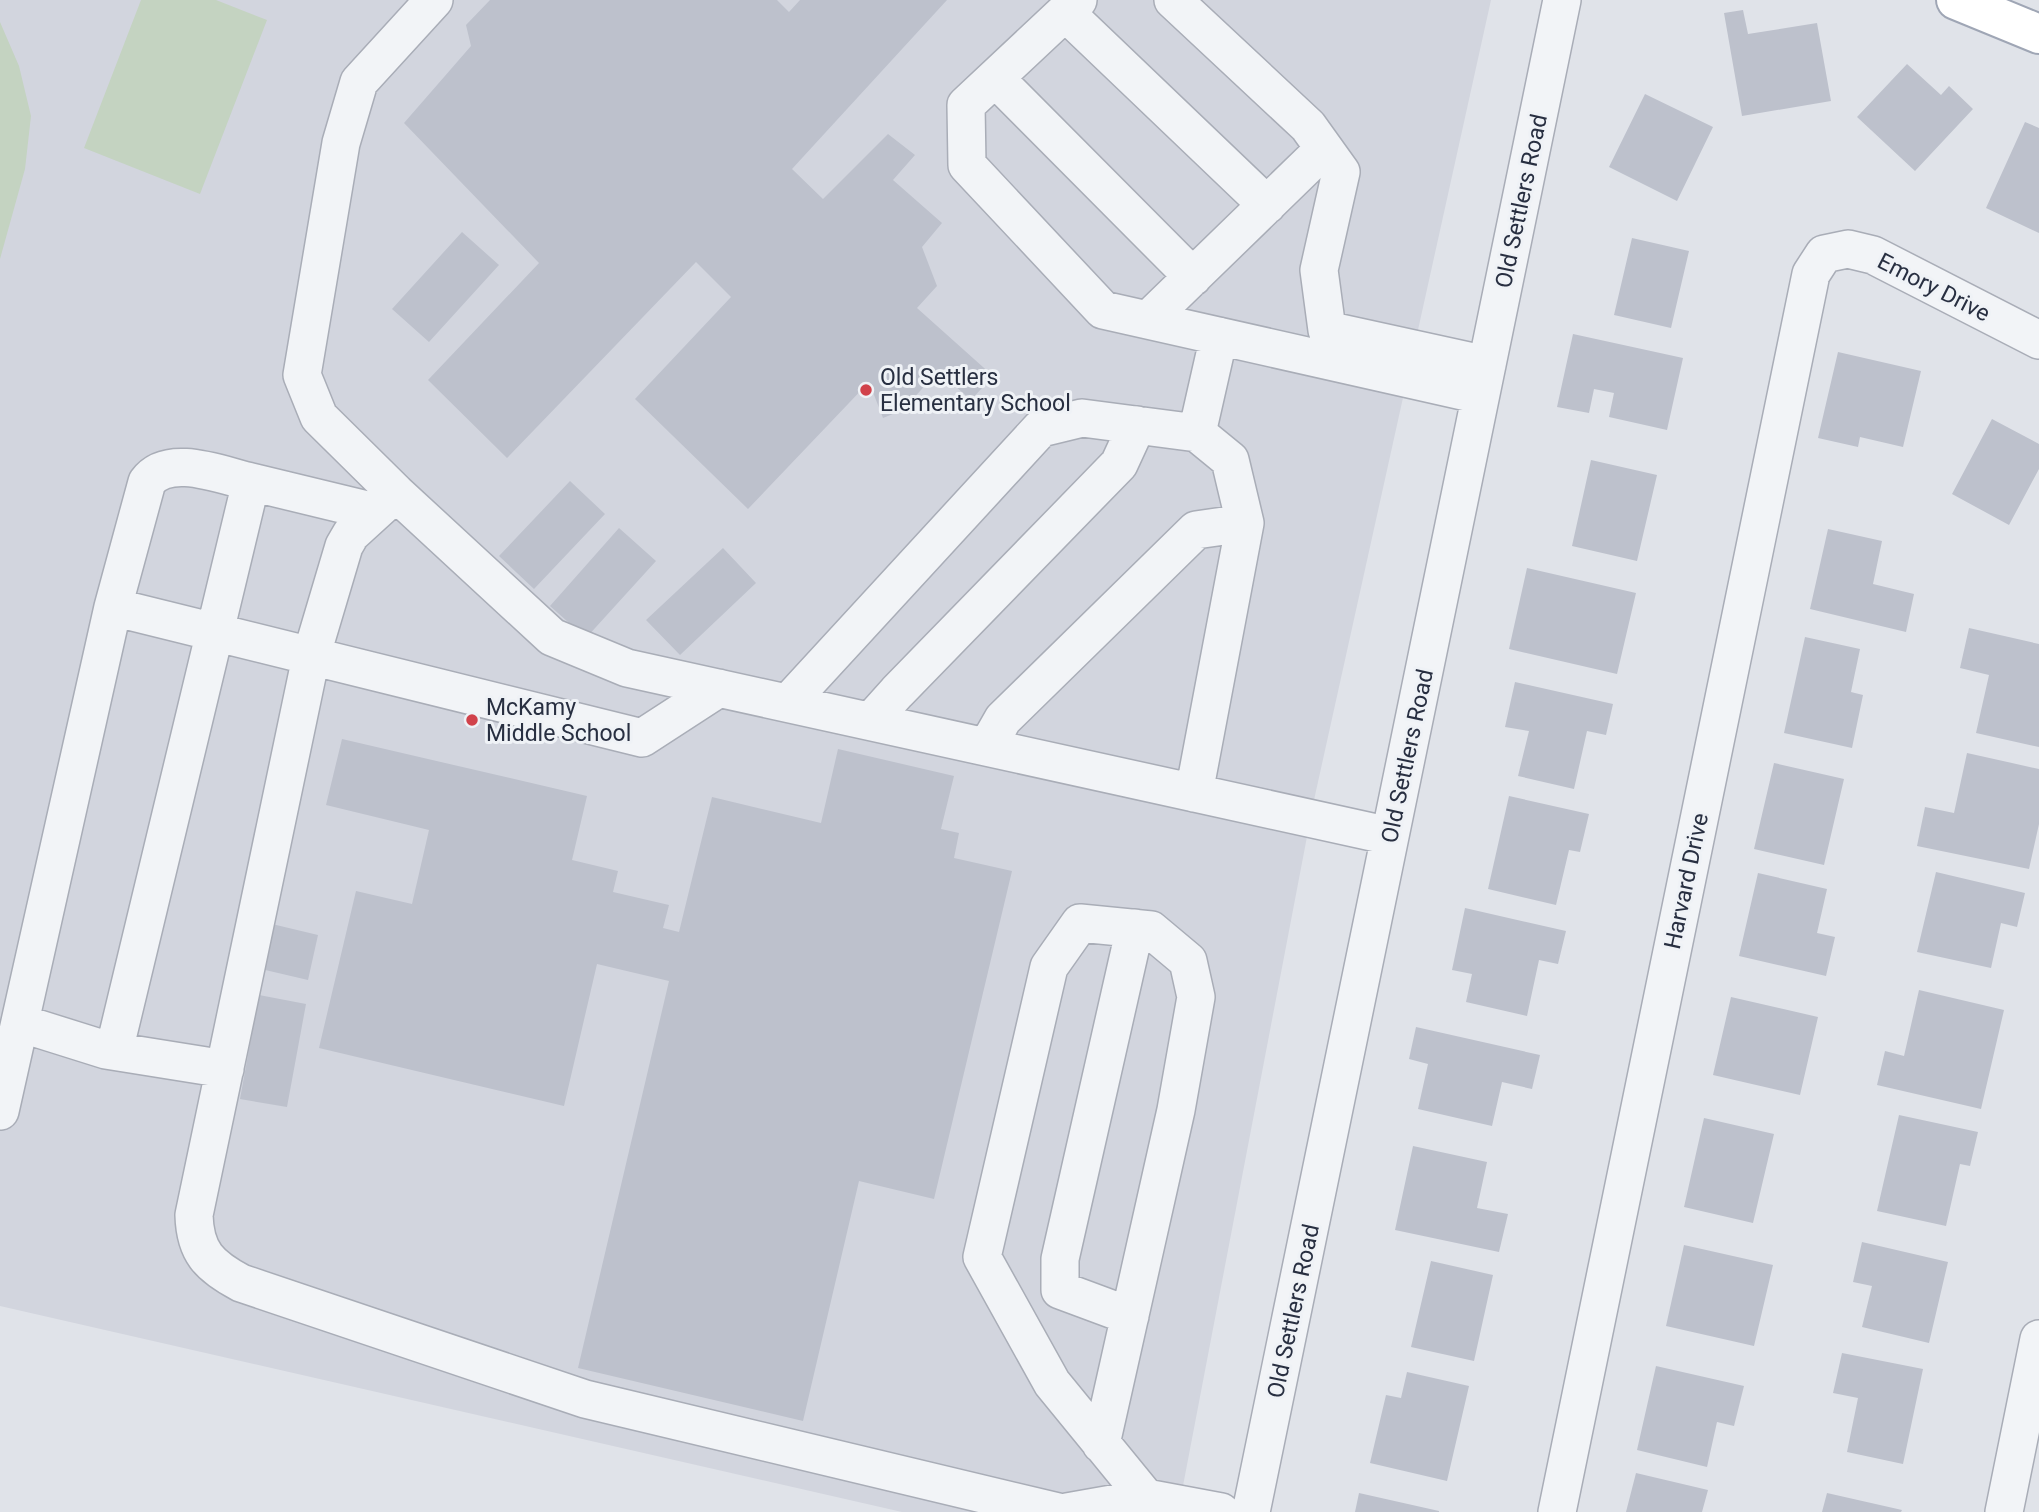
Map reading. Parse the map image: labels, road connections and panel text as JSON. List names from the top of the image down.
{
  "streets": {
    "street": ["Old Settlers Road", "Emory Drive", "Harvard Drive"]
  },
  "crossings": [
    ["Emory Drive", "Harvard Drive"]
  ],
  "places": ["Old Settlers Elementary School", "McKamy Middle School"]
}
